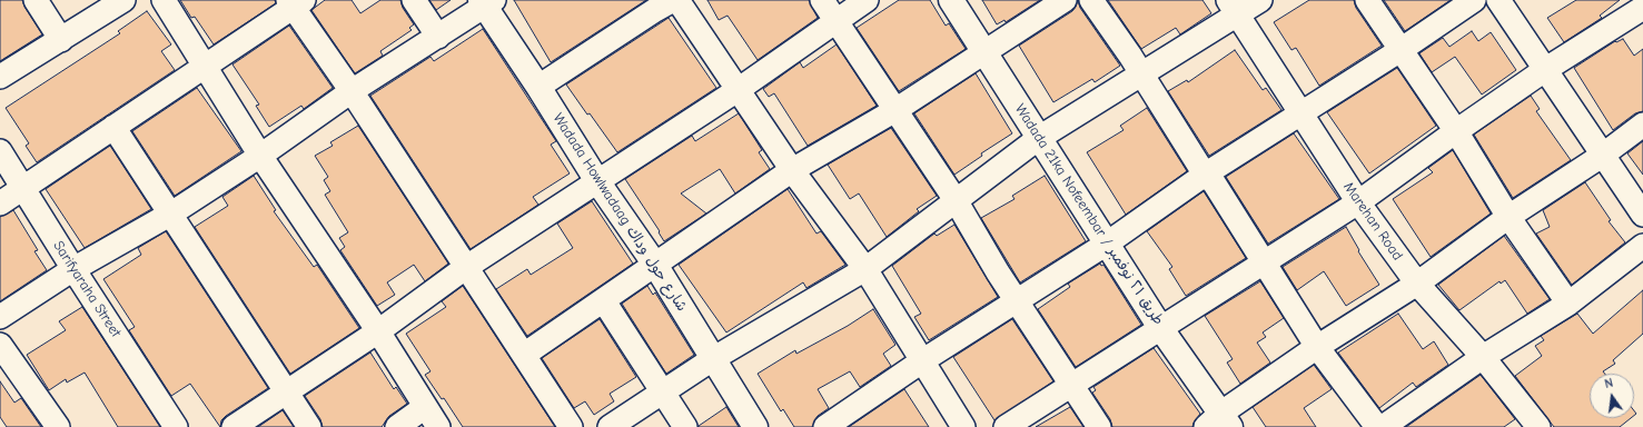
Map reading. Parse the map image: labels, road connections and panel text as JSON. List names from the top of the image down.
{
  "streets": {
    "street": [
      "Wadada Howlwadaag شارع حول وداك",
      "Wadada 21ka Nofeembar / طريق ٢١ نوفمبر",
      "Marehan Road",
      "Sarifyaraha Street"
    ]
  },
  "north": "top"
}
